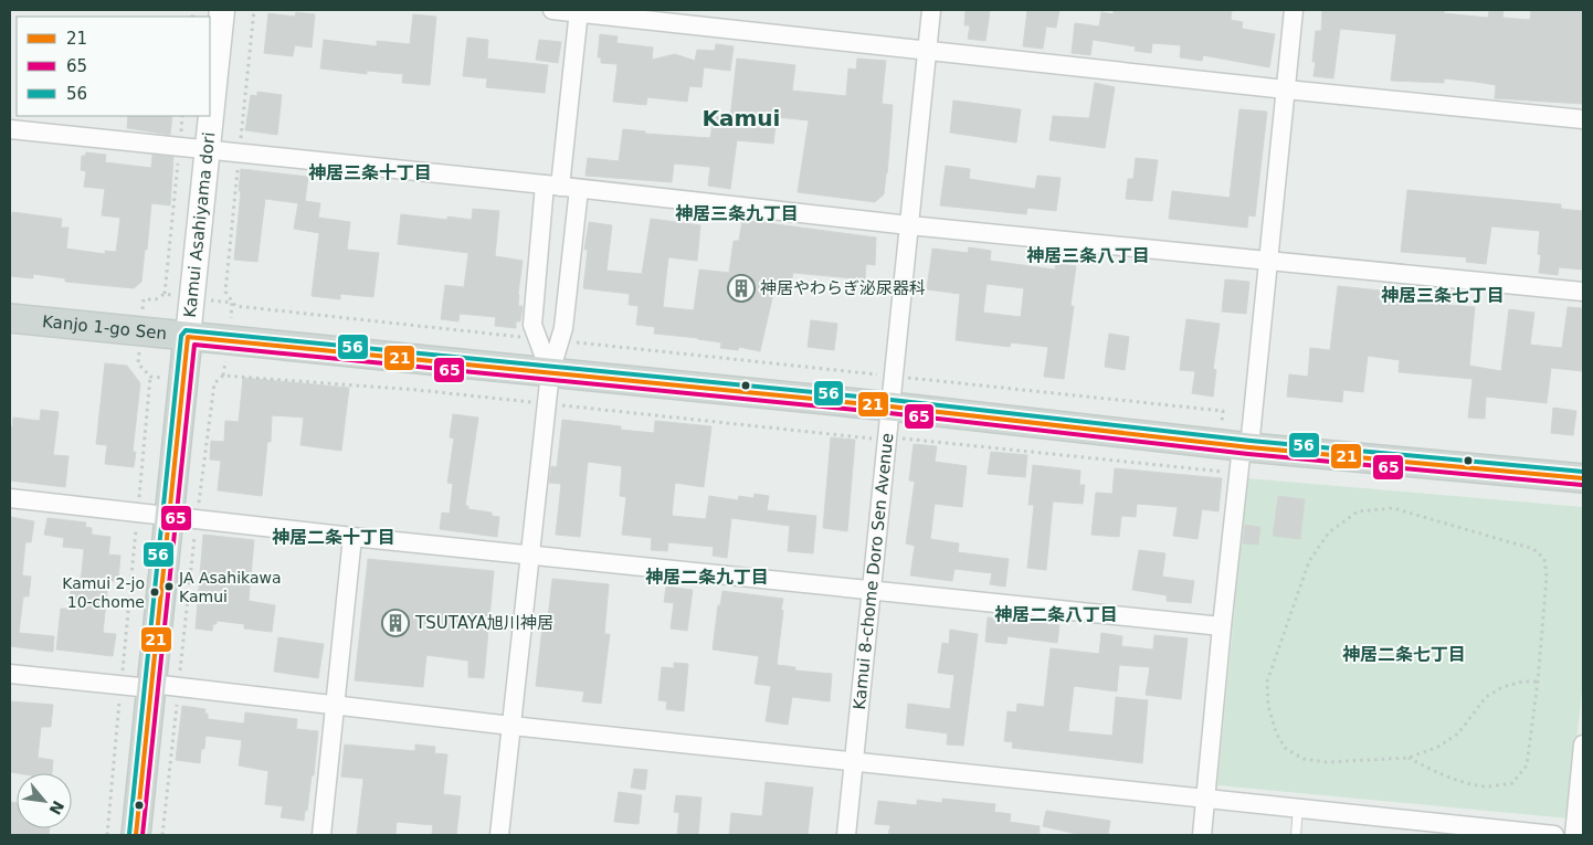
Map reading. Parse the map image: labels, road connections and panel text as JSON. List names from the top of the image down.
{
  "streets": {
    "main road": ["Kamui Asahiyama dori", "Kanjo 1-go Sen"],
    "street": ["Kamui 8-chome Doro Sen Avenue"]
  },
  "crossings": [
    ["Kamui Asahiyama dori", "Kanjo 1-go Sen"],
    ["Kanjo 1-go Sen", "Kamui 8-chome Doro Sen Avenue"]
  ],
  "districts": [
    "Kamui",
    "神居三条十丁目",
    "神居三条九丁目",
    "神居三条八丁目",
    "神居三条七丁目",
    "神居二条十丁目",
    "神居二条九丁目",
    "神居二条八丁目",
    "神居二条七丁目"
  ],
  "places": {
    "building": ["神居やわらぎ泌尿器科", "TSUTAYA旭川神居"],
    "other": ["JA Asahikawa Kamui", "Kamui 2-jo 10-chome"]
  },
  "lines": ["transit line 56", "transit line 21", "transit line 65"],
  "legend": ["21", "65", "56"],
  "north": "bottom right"
}
